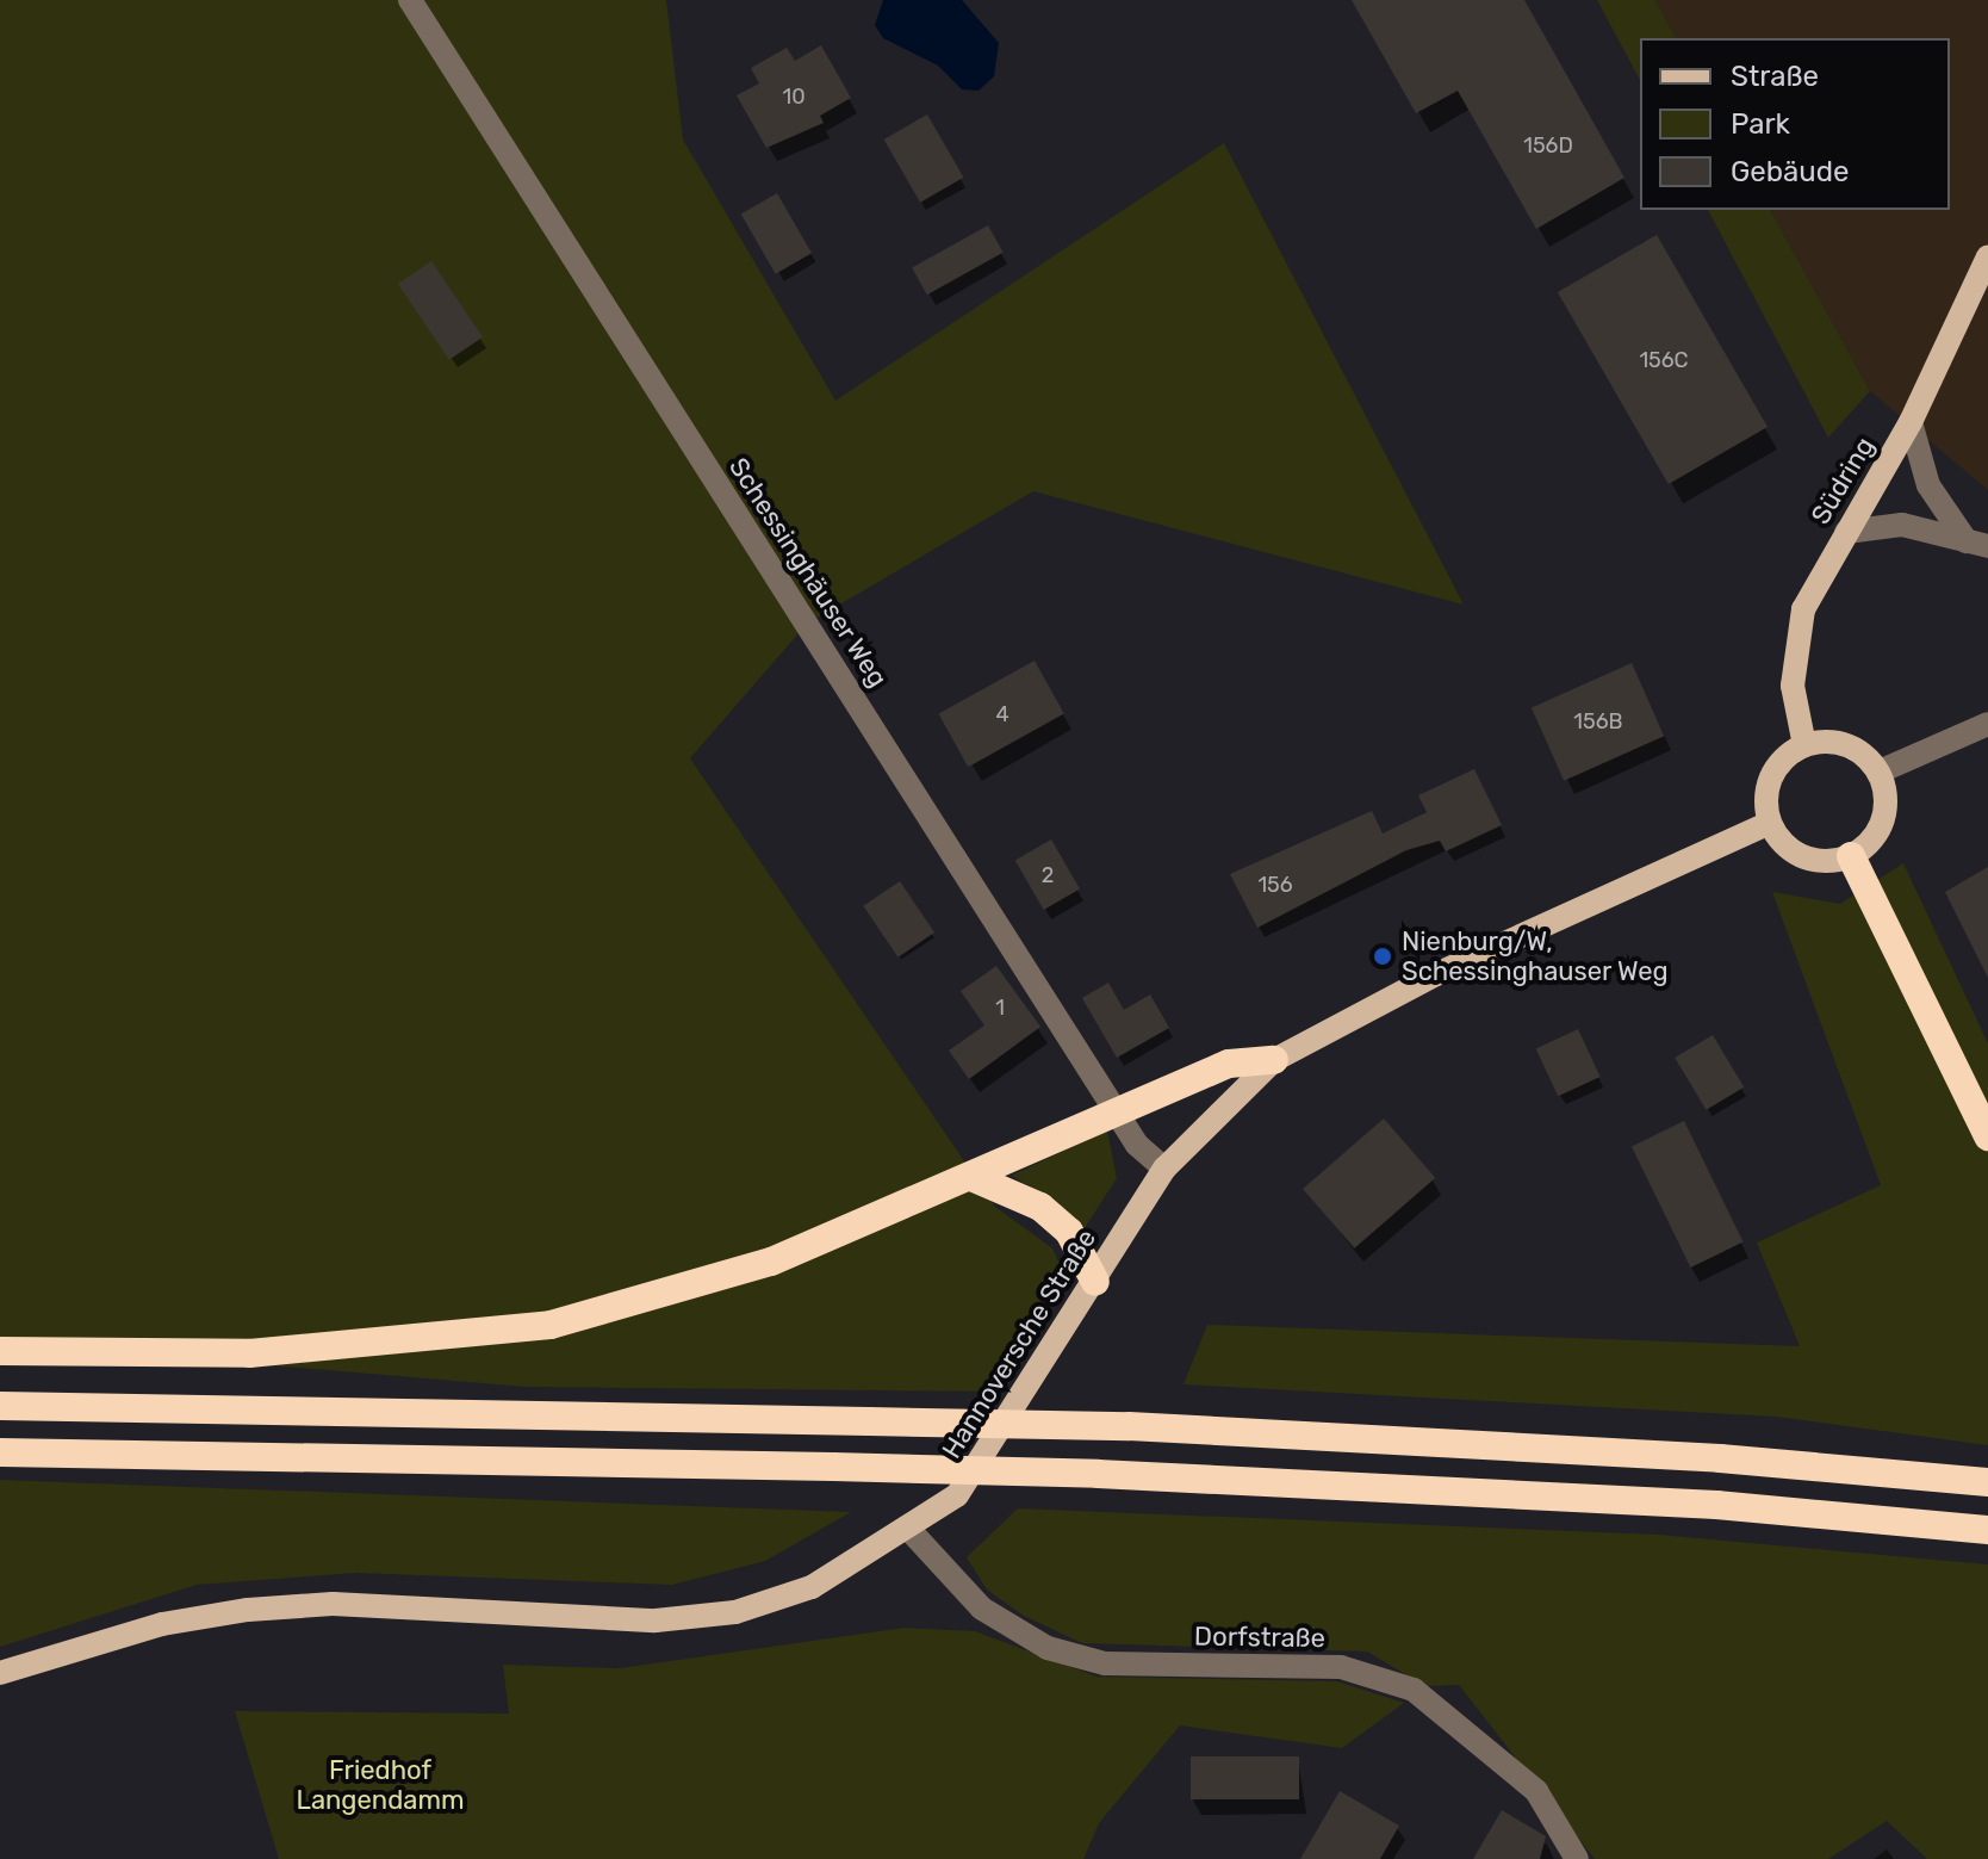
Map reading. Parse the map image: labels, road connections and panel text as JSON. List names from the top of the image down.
{
  "streets": {
    "main road": ["Südring", "Hannoversche Straße"],
    "street": ["Schessinghäuser Weg", "Dorfstraße"]
  },
  "crossings": [
    ["Südring", "Hannoversche Straße"],
    ["Schessinghäuser Weg", "Hannoversche Straße"],
    ["Hannoversche Straße", "Dorfstraße"]
  ],
  "parks": ["Friedhof Langendamm"],
  "places": ["Nienburg/W, Schessinghauser Weg"],
  "house_numbers": [
    "10",
    "156D",
    "156C",
    "4",
    "156B",
    "2",
    "156",
    "1"
  ],
  "legend": ["Straße", "Park", "Gebäude"]
}
